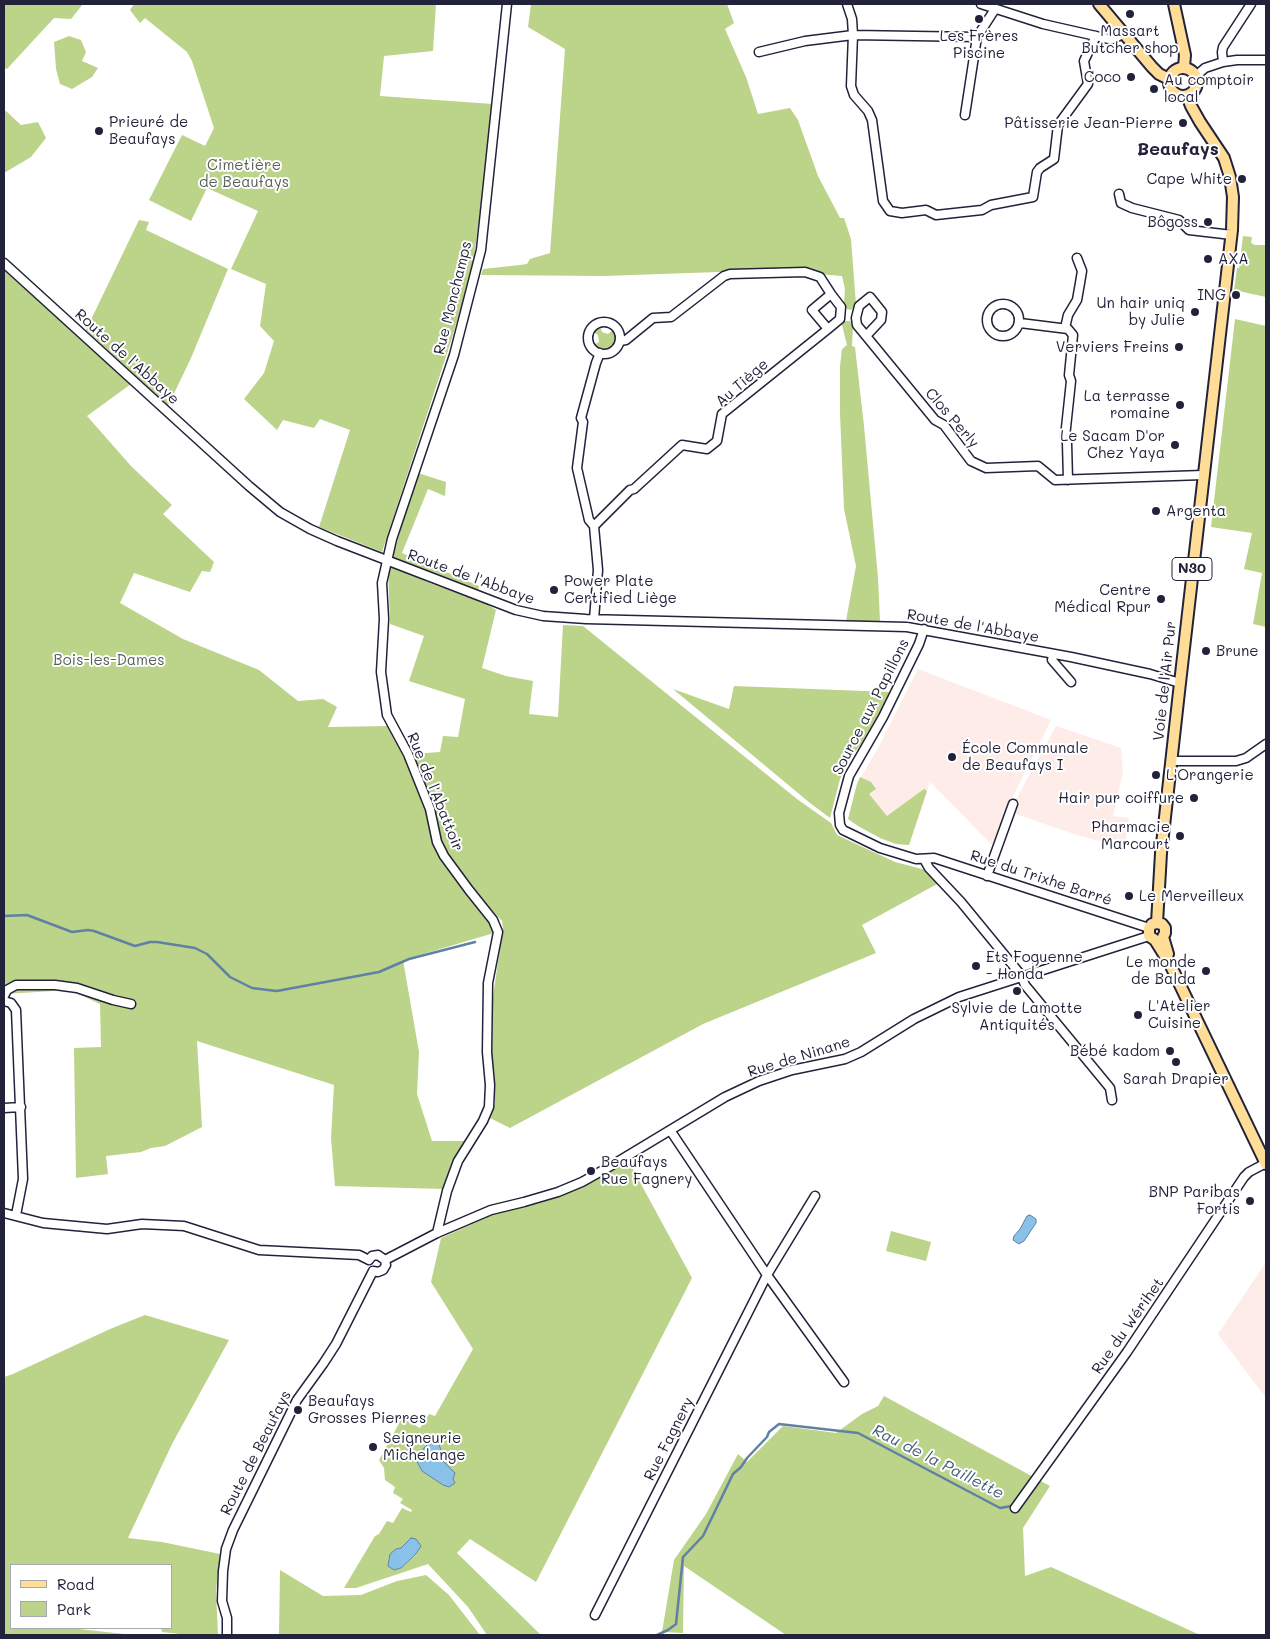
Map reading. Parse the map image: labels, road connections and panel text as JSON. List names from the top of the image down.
{
  "streets": {
    "main road": ["N30", "Voie de l'Air Pur"],
    "street": [
      "Rue Monchamps",
      "Route de l'Abbaye",
      "Au Tiège",
      "Clos Perly",
      "Source aux Papillons",
      "Rue de l'Abattoir",
      "Rue du Trixhe Barré",
      "Rue de Ninane",
      "Rue du Wérihet",
      "Rue Fagnery",
      "Route de Beaufays"
    ]
  },
  "crossings": [
    ["Rue Monchamps", "Route de l'Abbaye"],
    ["Rue Monchamps", "Rue de l'Abattoir"],
    ["Route de l'Abbaye", "Voie de l'Air Pur"],
    ["Route de l'Abbaye", "Source aux Papillons"],
    ["Route de l'Abbaye", "Rue de l'Abattoir"],
    ["Clos Perly", "Voie de l'Air Pur"],
    ["N30", "Voie de l'Air Pur"],
    ["Voie de l'Air Pur", "Rue du Trixhe Barré"],
    ["Voie de l'Air Pur", "Rue de Ninane"],
    ["Source aux Papillons", "Rue du Trixhe Barré"],
    ["Rue de l'Abattoir", "Rue de Ninane"],
    ["Rue du Trixhe Barré", "Rue de Ninane"],
    ["Rue de Ninane", "Route de Beaufays"]
  ],
  "districts": ["Beaufays"],
  "water": ["Rau de la Paillette"],
  "parks": ["Cimetière de Beaufays", "Bois-les-Dames"],
  "places": [
    "Massart Butcher shop",
    "Les Frères Piscine",
    "Coco",
    "Au comptoir local",
    "Pâtisserie Jean-Pierre",
    "Prieuré de Beaufays",
    "Cape White",
    "Bôgoss",
    "AXA",
    "ING",
    "Un hair uniq by Julie",
    "Verviers Freins",
    "La terrasse romaine",
    "Le Sacam D'or Chez Yaya",
    "Argenta",
    "Power Plate Certified Liège",
    "Centre Médical Rpur",
    "Brune",
    "École Communale de Beaufays I",
    "L'Orangerie",
    "Hair pur coiffure",
    "Pharmacie Marcourt",
    "Le Merveilleux",
    "Ets Foguenne - Honda",
    "Le monde de Balda",
    "Sylvie de Lamotte Antiquités",
    "L'Atelier Cuisine",
    "Bébé kadom",
    "Sarah Drapier",
    "Beaufays Rue Fagnery",
    "BNP Paribas Fortis",
    "Beaufays Grosses Pierres",
    "Seigneurie Michelange"
  ],
  "legend": ["Road", "Park"]
}
